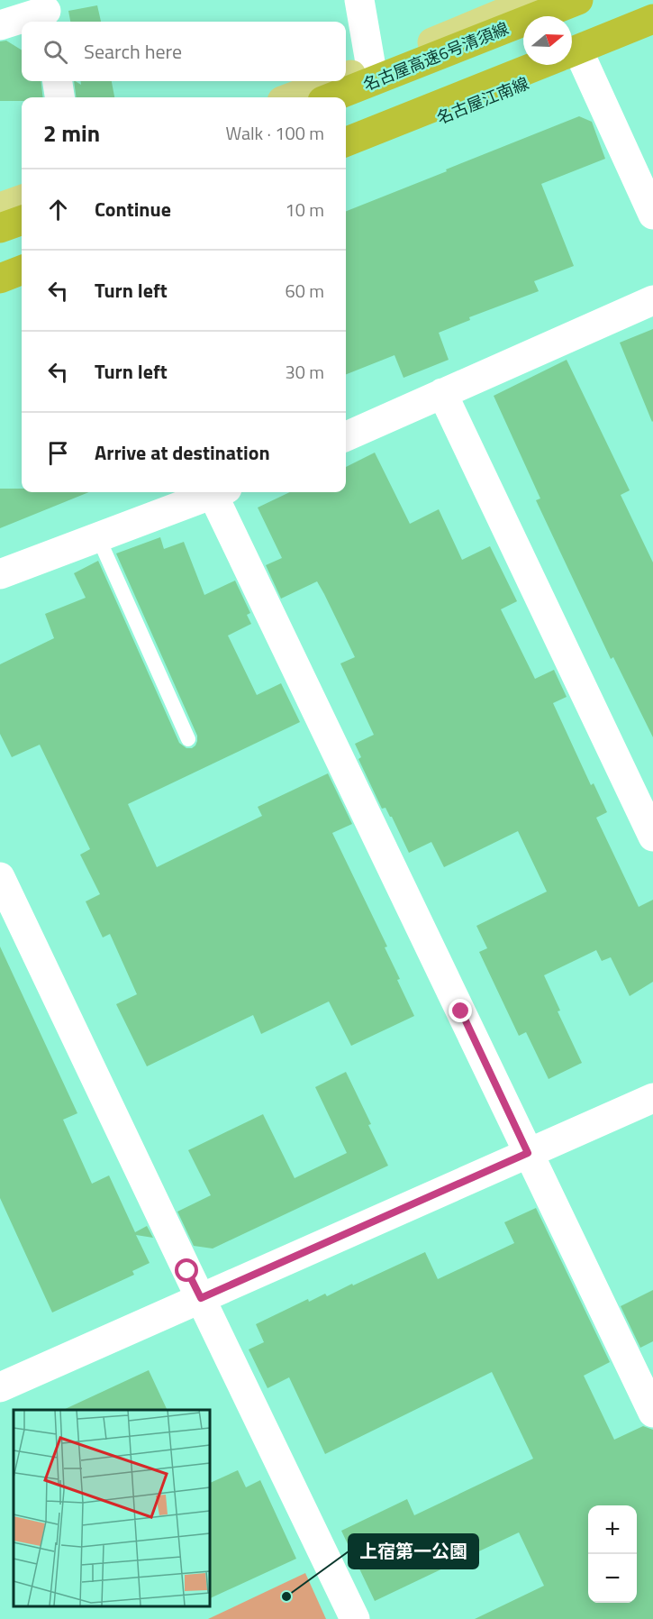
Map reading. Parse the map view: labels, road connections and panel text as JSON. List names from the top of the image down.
{
  "streets": {
    "highway": ["名古屋高速6号清須線"],
    "main road": ["名古屋江南線"]
  },
  "places": ["上宿第一公園"],
  "north": "right",
  "page": {
    "search": "Search here",
    "heading": ["2 min", "Walk · 100 m"],
    "list": [
      ["Continue", "10 m"],
      ["Turn left", "60 m"],
      ["Turn left", "30 m"],
      "Arrive at destination"
    ],
    "map_buttons": ["+", "−"]
  }
}
